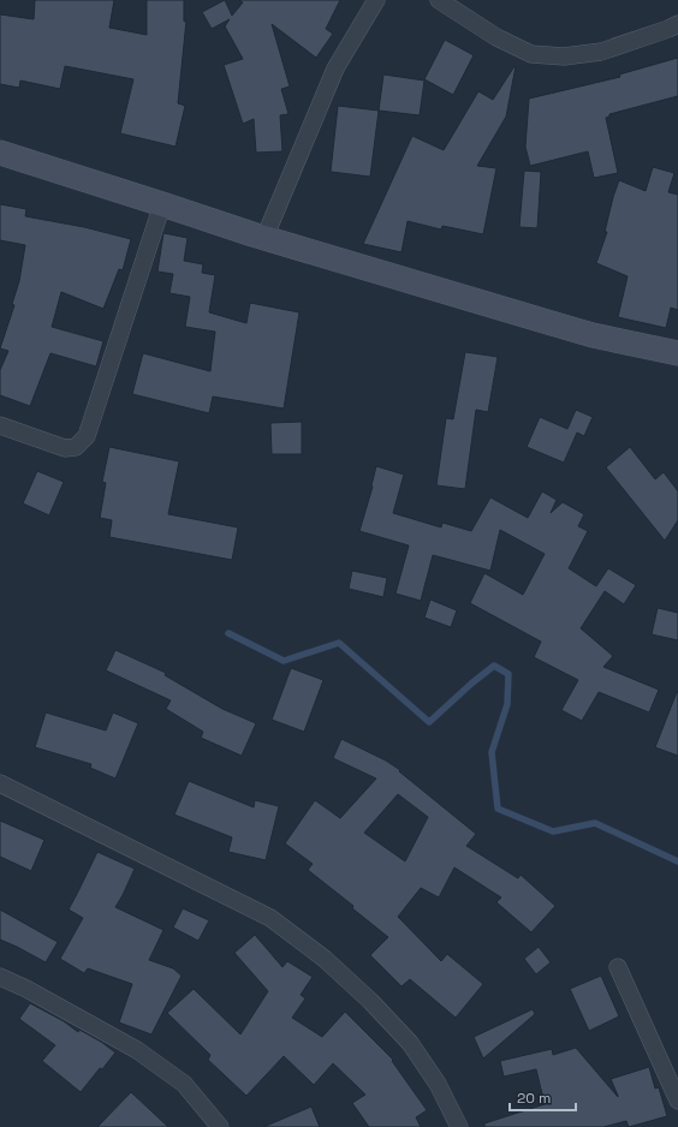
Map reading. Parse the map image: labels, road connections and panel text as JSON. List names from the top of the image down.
{
  "scale_bar": "20 m"
}
